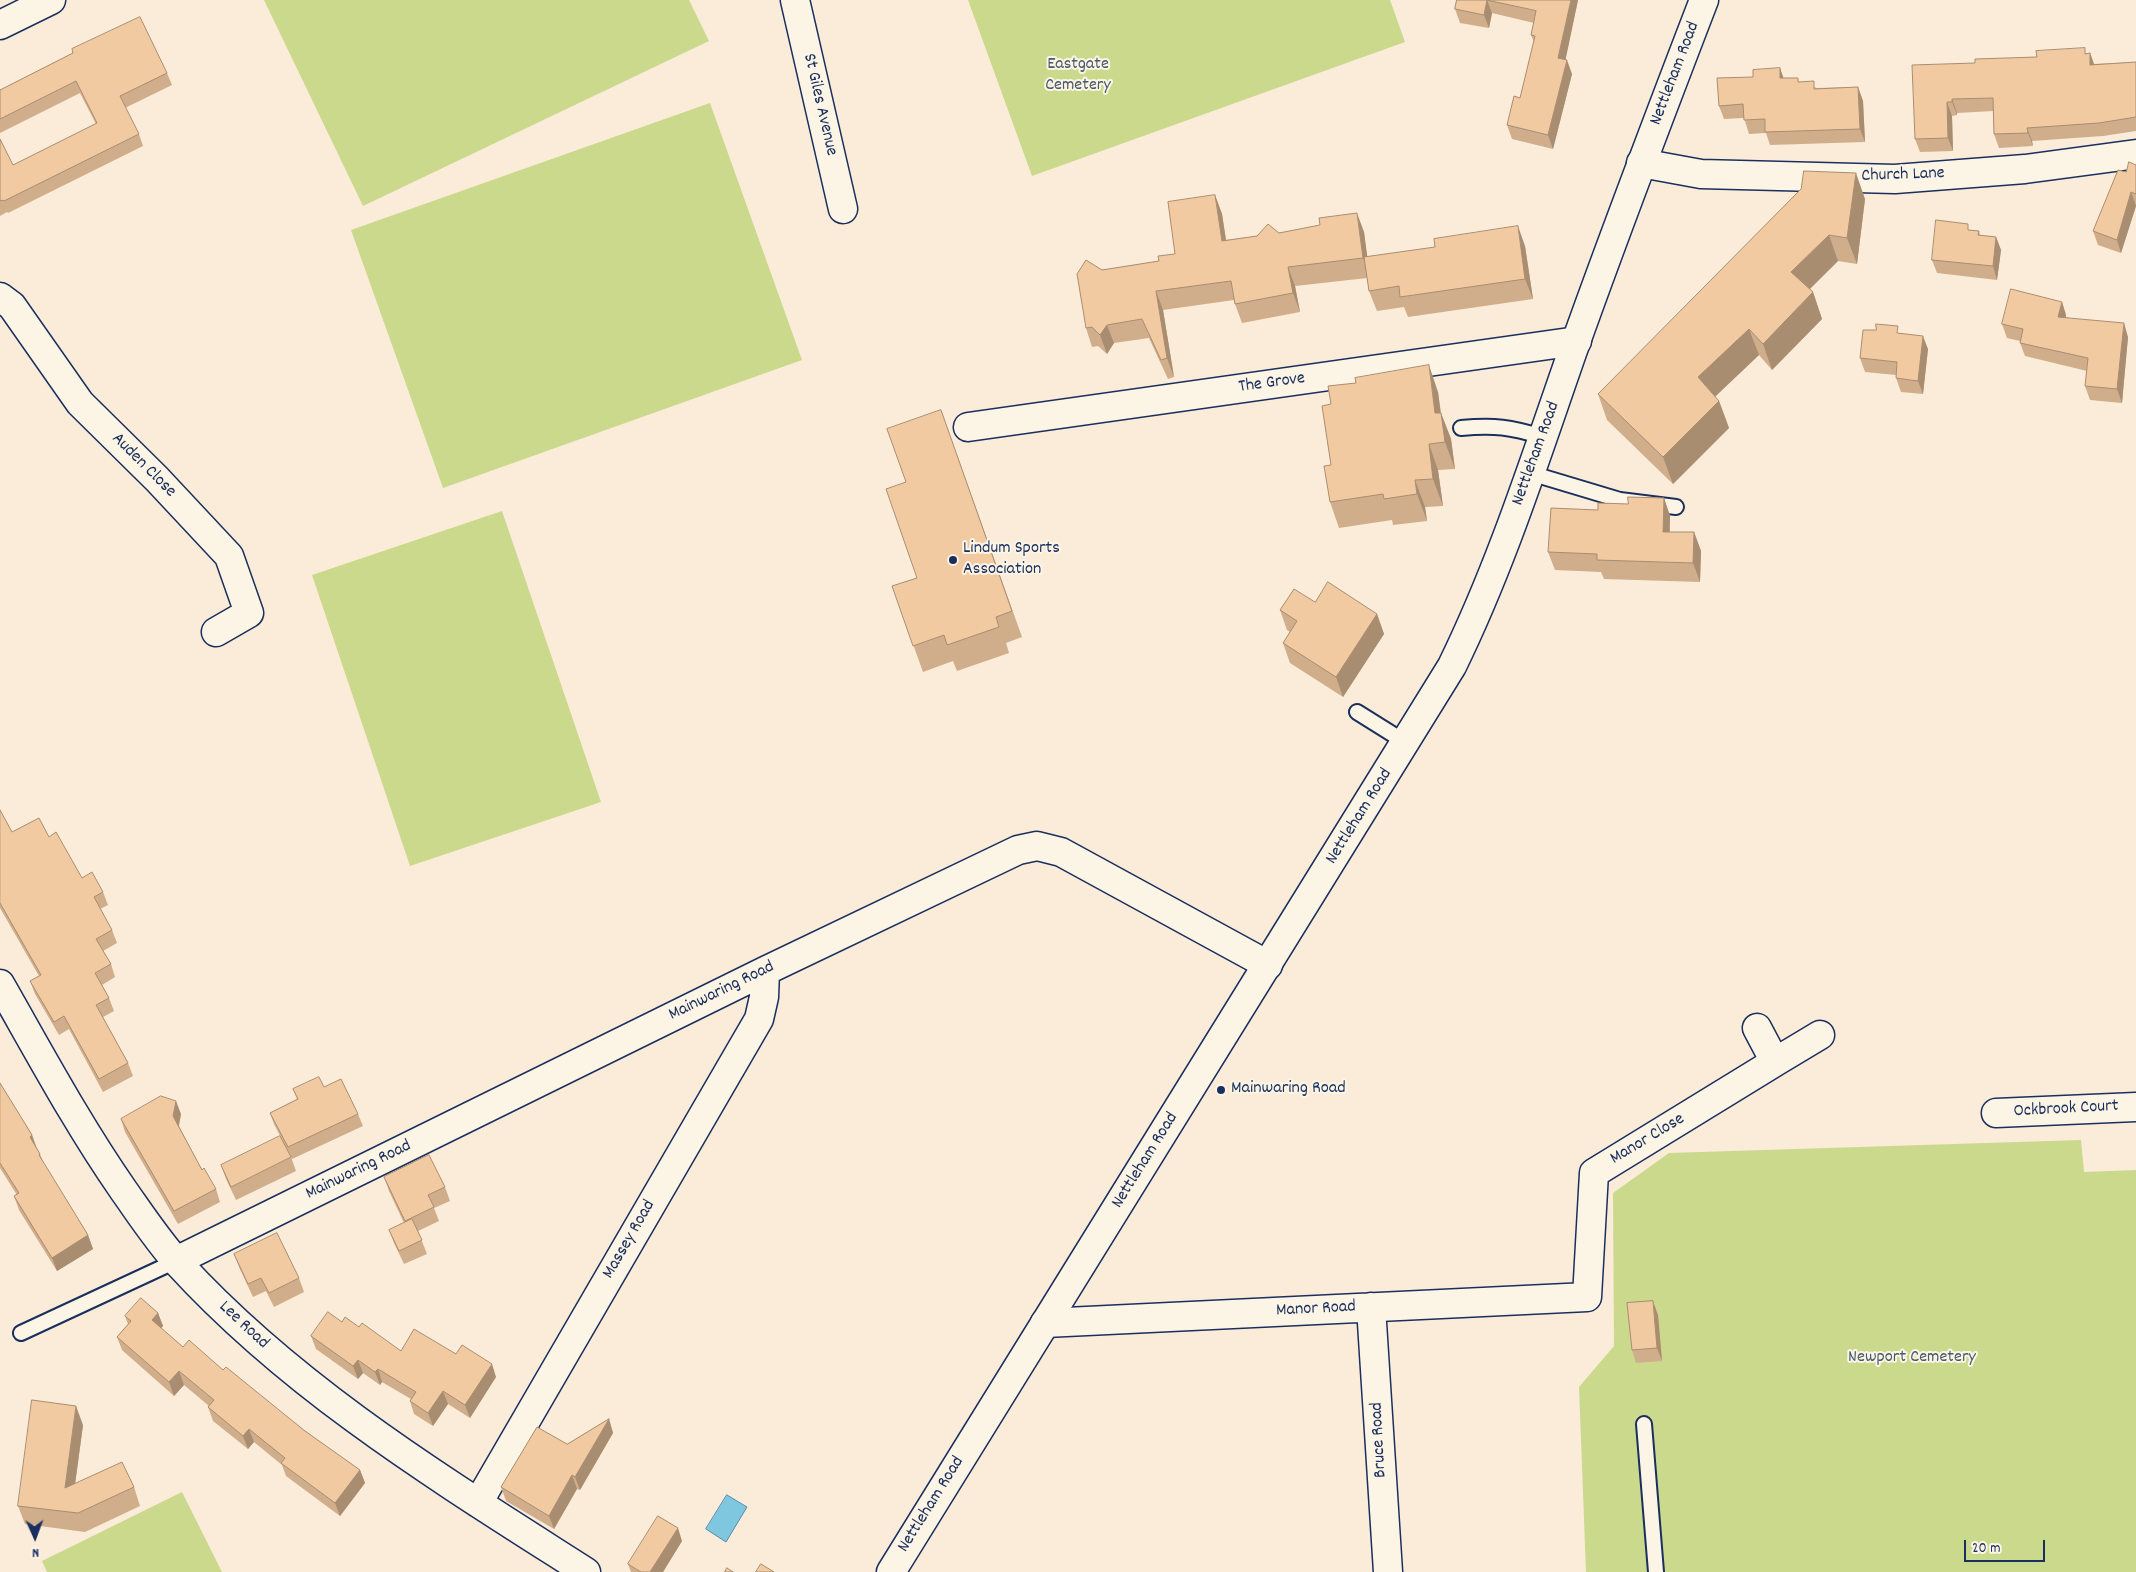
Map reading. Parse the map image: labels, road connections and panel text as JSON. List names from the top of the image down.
{
  "streets": {
    "street": [
      "Nettleham Road",
      "St Giles Avenue",
      "Church Lane",
      "The Grove",
      "Auden Close",
      "Mainwaring Road",
      "Ockbrook Court",
      "Manor Close",
      "Massey Road",
      "Manor Road",
      "Lee Road",
      "Bruce Road"
    ]
  },
  "crossings": [
    ["Nettleham Road", "Church Lane"],
    ["Nettleham Road", "The Grove"],
    ["Nettleham Road", "Mainwaring Road"],
    ["Nettleham Road", "Manor Road"],
    ["Mainwaring Road", "Massey Road"],
    ["Mainwaring Road", "Lee Road"],
    ["Manor Close", "Manor Road"],
    ["Massey Road", "Lee Road"],
    ["Manor Road", "Bruce Road"]
  ],
  "parks": ["Eastgate Cemetery", "Newport Cemetery"],
  "places": ["Lindum Sports Association", "Mainwaring Road"],
  "scale_bar": "20 m",
  "north": "bottom"
}
